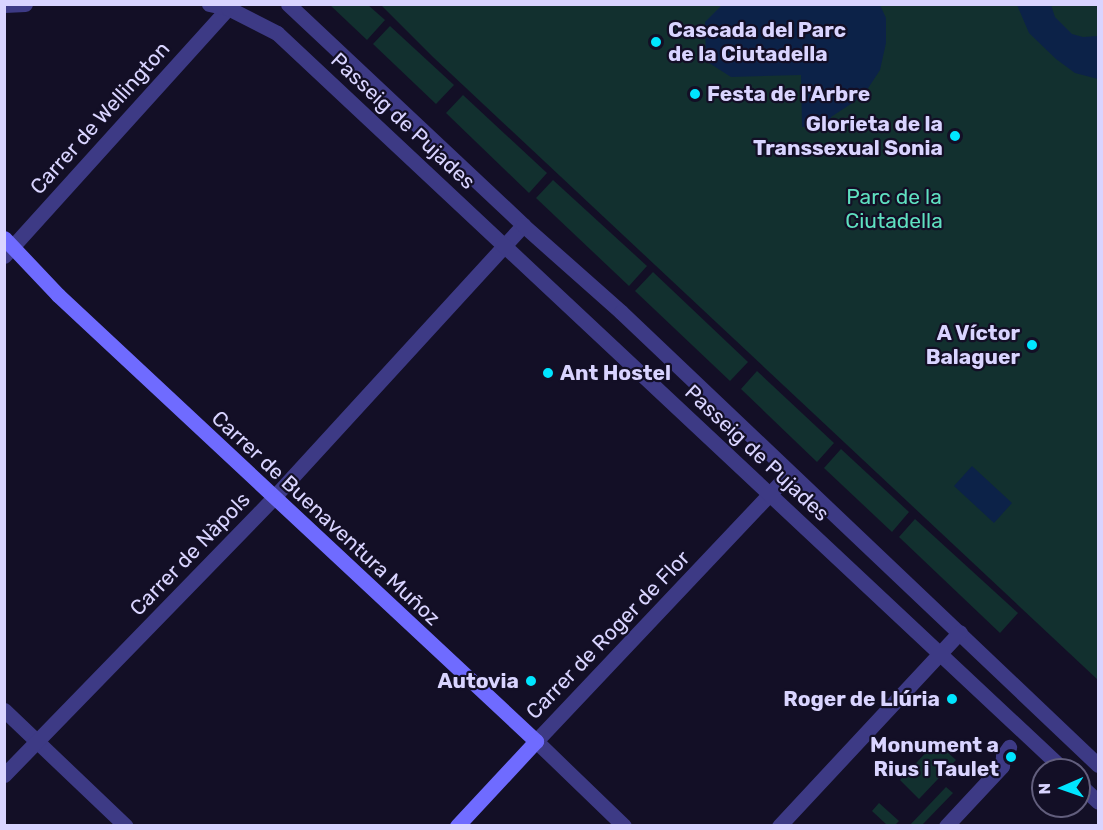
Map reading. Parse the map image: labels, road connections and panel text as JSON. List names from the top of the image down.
{
  "streets": {
    "main road": ["Carrer de Buenaventura Muñoz", "Carrer de Roger de Flor"],
    "street": ["Carrer de Wellington", "Passeig de Pujades", "Carrer de Nàpols"]
  },
  "crossings": [
    ["Carrer de Wellington", "Passeig de Pujades"],
    ["Carrer de Wellington", "Carrer de Buenaventura Muñoz"],
    ["Passeig de Pujades", "Carrer de Nàpols"],
    ["Passeig de Pujades", "Carrer de Roger de Flor"],
    ["Carrer de Buenaventura Muñoz", "Carrer de Nàpols"],
    ["Carrer de Buenaventura Muñoz", "Carrer de Roger de Flor"]
  ],
  "parks": ["Parc de la Ciutadella"],
  "places": [
    "Cascada del Parc de la Ciutadella",
    "Festa de l'Arbre",
    "Glorieta de la Transsexual Sonia",
    "A Víctor Balaguer",
    "Ant Hostel",
    "Autovia",
    "Roger de Llúria",
    "Monument a Rius i Taulet"
  ],
  "north": "left"
}
